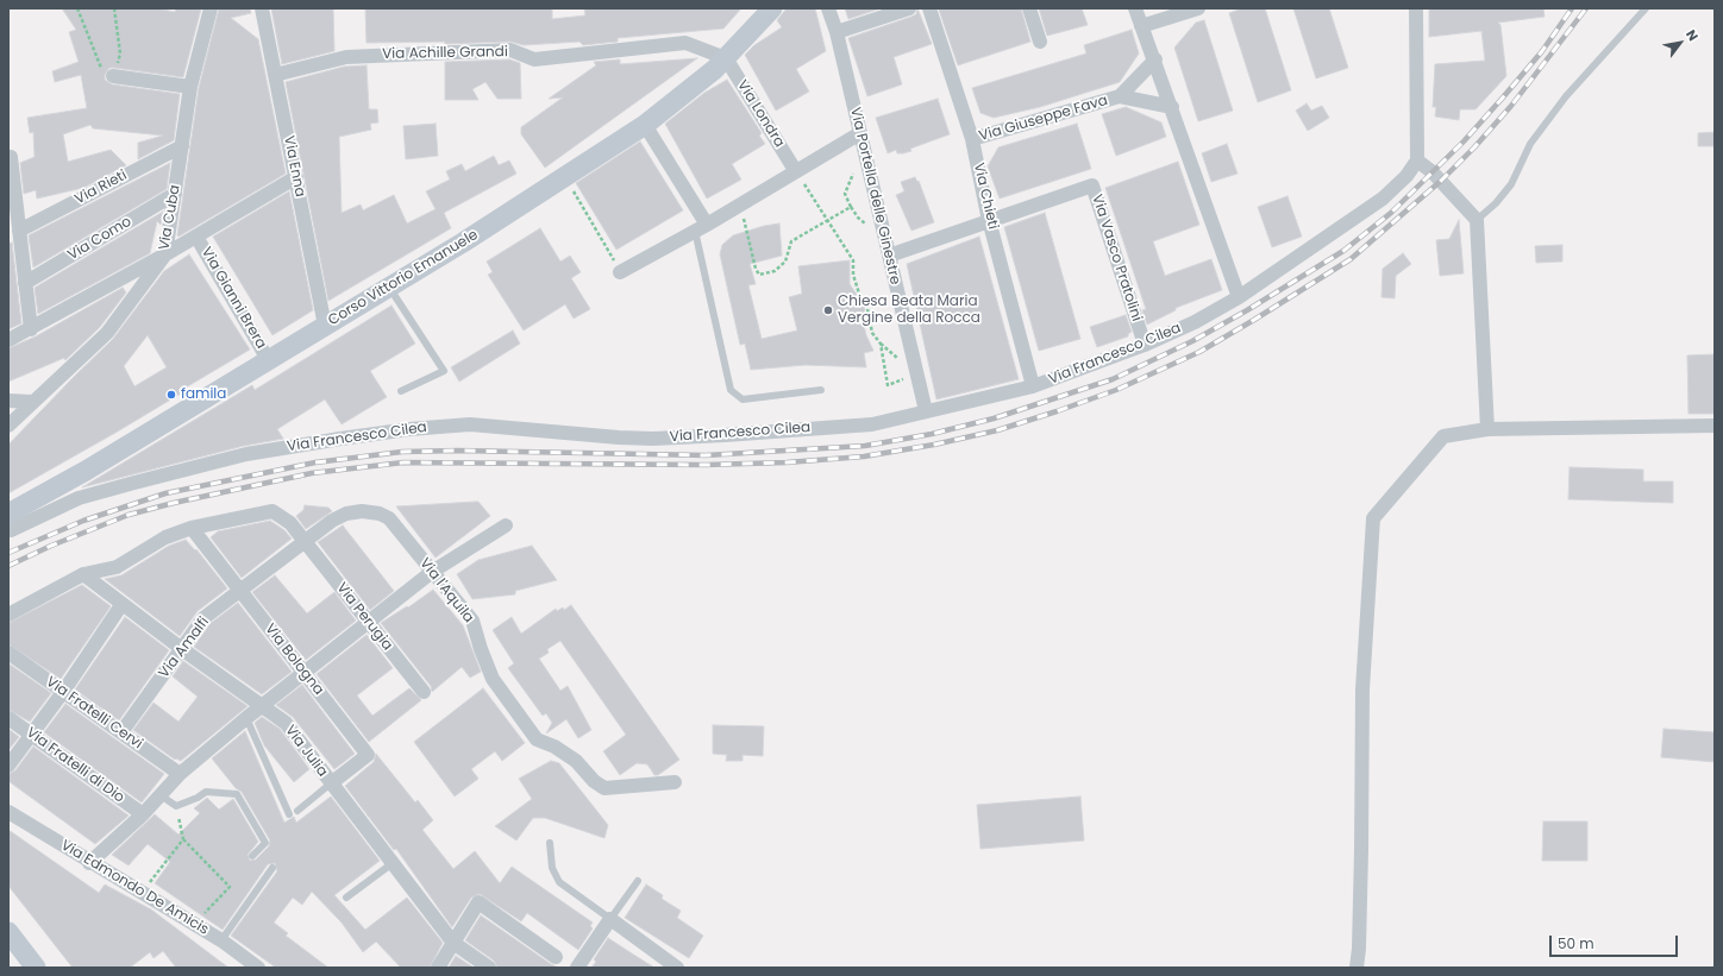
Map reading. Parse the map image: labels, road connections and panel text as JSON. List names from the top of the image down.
{
  "streets": {
    "main road": ["Corso Vittorio Emanuele"],
    "street": [
      "Via Achille Grandi",
      "Via Londra",
      "Via Giuseppe Fava",
      "Via Enna",
      "Via Rieti",
      "Via Portella delle Ginestre",
      "Via Chieti",
      "Via Cuba",
      "Via Como",
      "Via Vasco Pratolini",
      "Via Gianni Brera",
      "Via Francesco Cilea",
      "Via l'Aquila",
      "Via Perugia",
      "Via Amalfi",
      "Via Bologna",
      "Via Fratelli Cervi",
      "Via Julia",
      "Via Fratelli di Dio",
      "Via Edmondo De Amicis"
    ]
  },
  "crossings": [
    ["Via Achille Grandi", "Via Londra"],
    ["Via Achille Grandi", "Via Enna"],
    ["Via Achille Grandi", "Corso Vittorio Emanuele"],
    ["Via Londra", "Corso Vittorio Emanuele"],
    ["Via Giuseppe Fava", "Via Chieti"],
    ["Via Enna", "Corso Vittorio Emanuele"],
    ["Via Rieti", "Via Cuba"],
    ["Via Portella delle Ginestre", "Via Vasco Pratolini"],
    ["Via Portella delle Ginestre", "Via Francesco Cilea"],
    ["Via Chieti", "Via Vasco Pratolini"],
    ["Via Chieti", "Via Francesco Cilea"],
    ["Via Cuba", "Via Como"],
    ["Via Vasco Pratolini", "Via Francesco Cilea"],
    ["Corso Vittorio Emanuele", "Via Gianni Brera"],
    ["Via l'Aquila", "Via Perugia"],
    ["Via l'Aquila", "Via Amalfi"],
    ["Via Perugia", "Via Amalfi"],
    ["Via Perugia", "Via Bologna"],
    ["Via Perugia", "Via Julia"],
    ["Via Amalfi", "Via Bologna"],
    ["Via Amalfi", "Via Fratelli Cervi"],
    ["Via Amalfi", "Via Julia"],
    ["Via Bologna", "Via Julia"]
  ],
  "places": ["Chiesa Beata Maria Vergine della Rocca", "famila"],
  "scale_bar": "50 m",
  "north": "top right"
}
